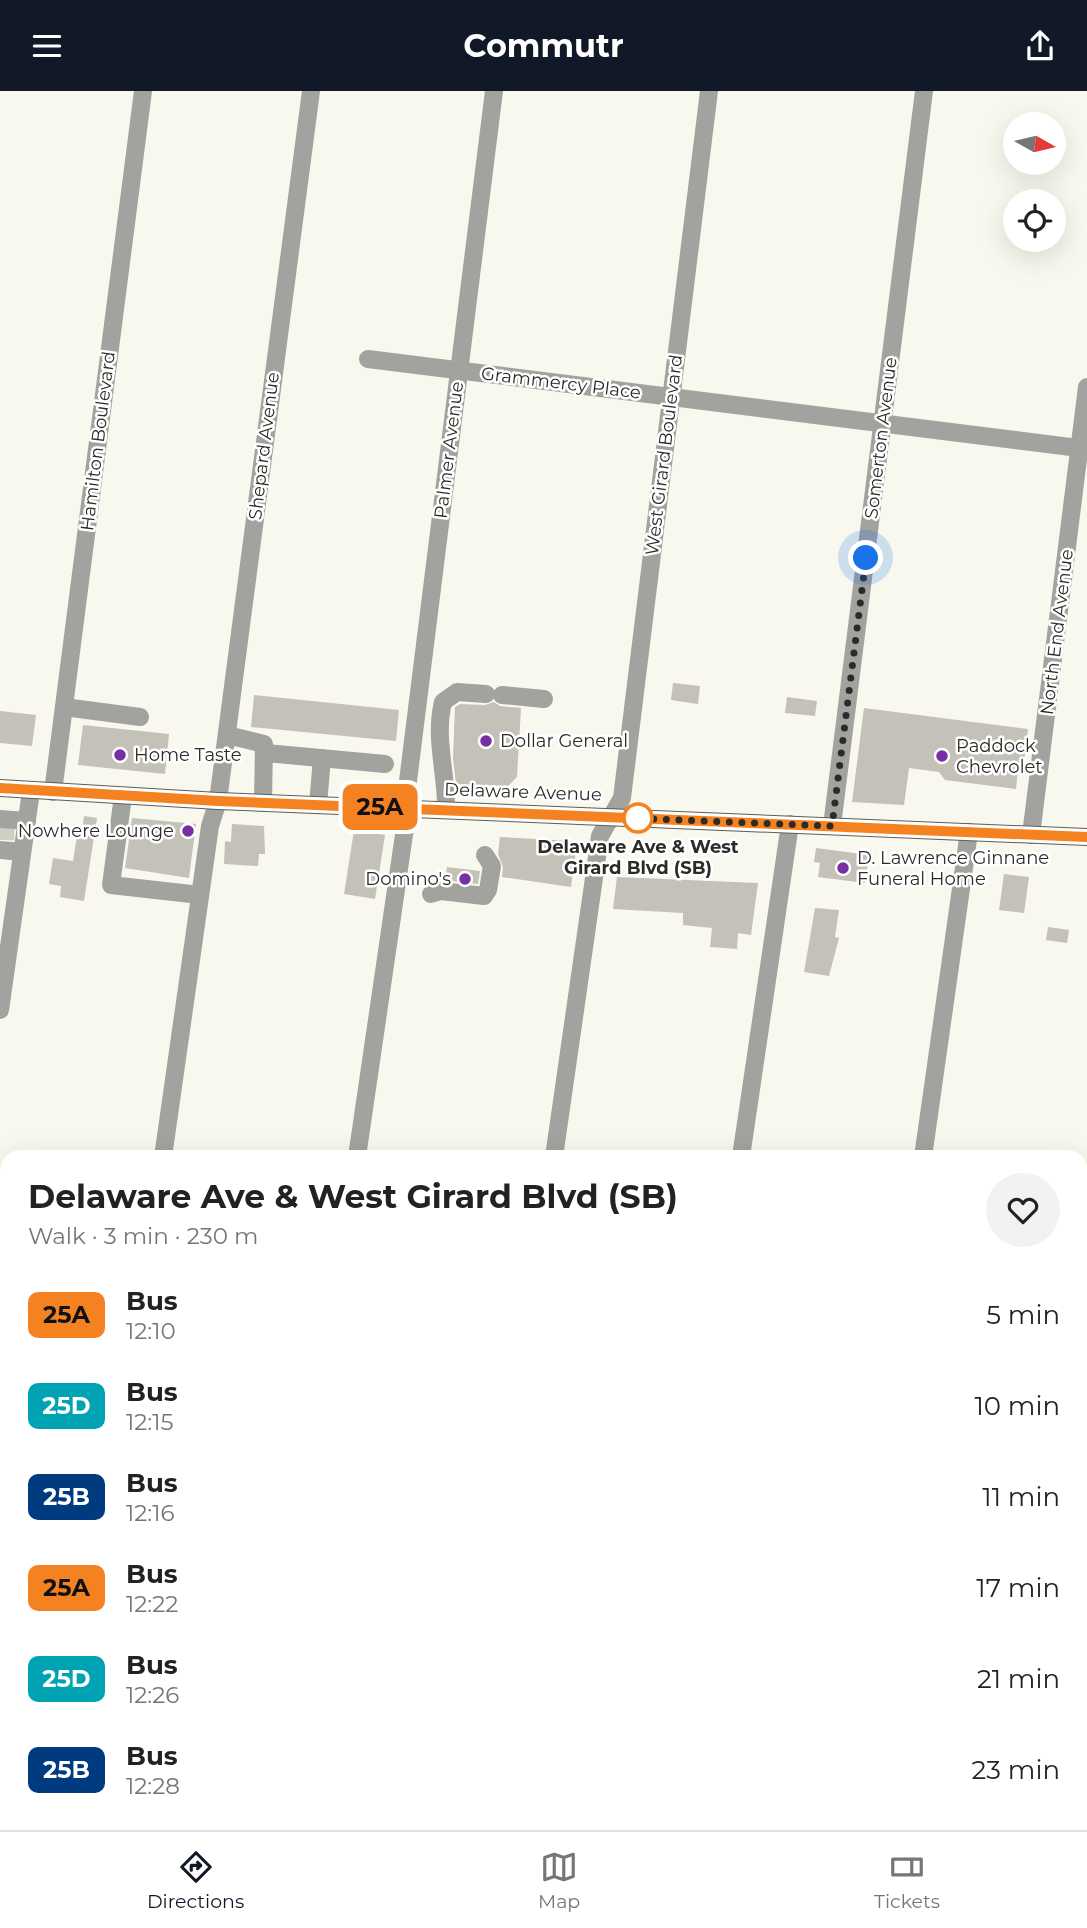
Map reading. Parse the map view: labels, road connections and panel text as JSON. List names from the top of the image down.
{
  "streets": {
    "main road": ["Delaware Avenue"],
    "street": [
      "Grammercy Place",
      "Somerton Avenue",
      "Hamilton Boulevard",
      "Shepard Avenue",
      "Palmer Avenue",
      "West Girard Boulevard",
      "North End Avenue"
    ]
  },
  "crossings": [
    ["Grammercy Place", "Somerton Avenue"],
    ["Grammercy Place", "Palmer Avenue"],
    ["Grammercy Place", "West Girard Boulevard"],
    ["Grammercy Place", "North End Avenue"],
    ["Somerton Avenue", "Delaware Avenue"],
    ["Hamilton Boulevard", "Delaware Avenue"],
    ["Shepard Avenue", "Delaware Avenue"],
    ["Palmer Avenue", "Delaware Avenue"],
    ["West Girard Boulevard", "Delaware Avenue"],
    ["North End Avenue", "Delaware Avenue"]
  ],
  "places": [
    "Dollar General",
    "Home Taste",
    "Paddock Chevrolet",
    "Delaware Ave & West Girard Blvd (SB)",
    "Nowhere Lounge",
    "D. Lawrence Ginnane Funeral Home",
    "Domino's"
  ],
  "lines": ["bus line 25A"],
  "north": "right",
  "page": {
    "header": "Commutr",
    "on_map": "25A",
    "heading": ["Delaware Ave & West Girard Blvd (SB)", "Walk · 3 min · 230 m"],
    "list": [
      {
        "mark": "25A",
        "name": "Bus",
        "note": "12:10",
        "value": "5 min"
      },
      {
        "mark": "25D",
        "name": "Bus",
        "note": "12:15",
        "value": "10 min"
      },
      {
        "mark": "25B",
        "name": "Bus",
        "note": "12:16",
        "value": "11 min"
      },
      {
        "mark": "25A",
        "name": "Bus",
        "note": "12:22",
        "value": "17 min"
      },
      {
        "mark": "25D",
        "name": "Bus",
        "note": "12:26",
        "value": "21 min"
      },
      {
        "mark": "25B",
        "name": "Bus",
        "note": "12:28",
        "value": "23 min"
      }
    ],
    "tabs": ["Directions", "Map", "Tickets"]
  }
}
